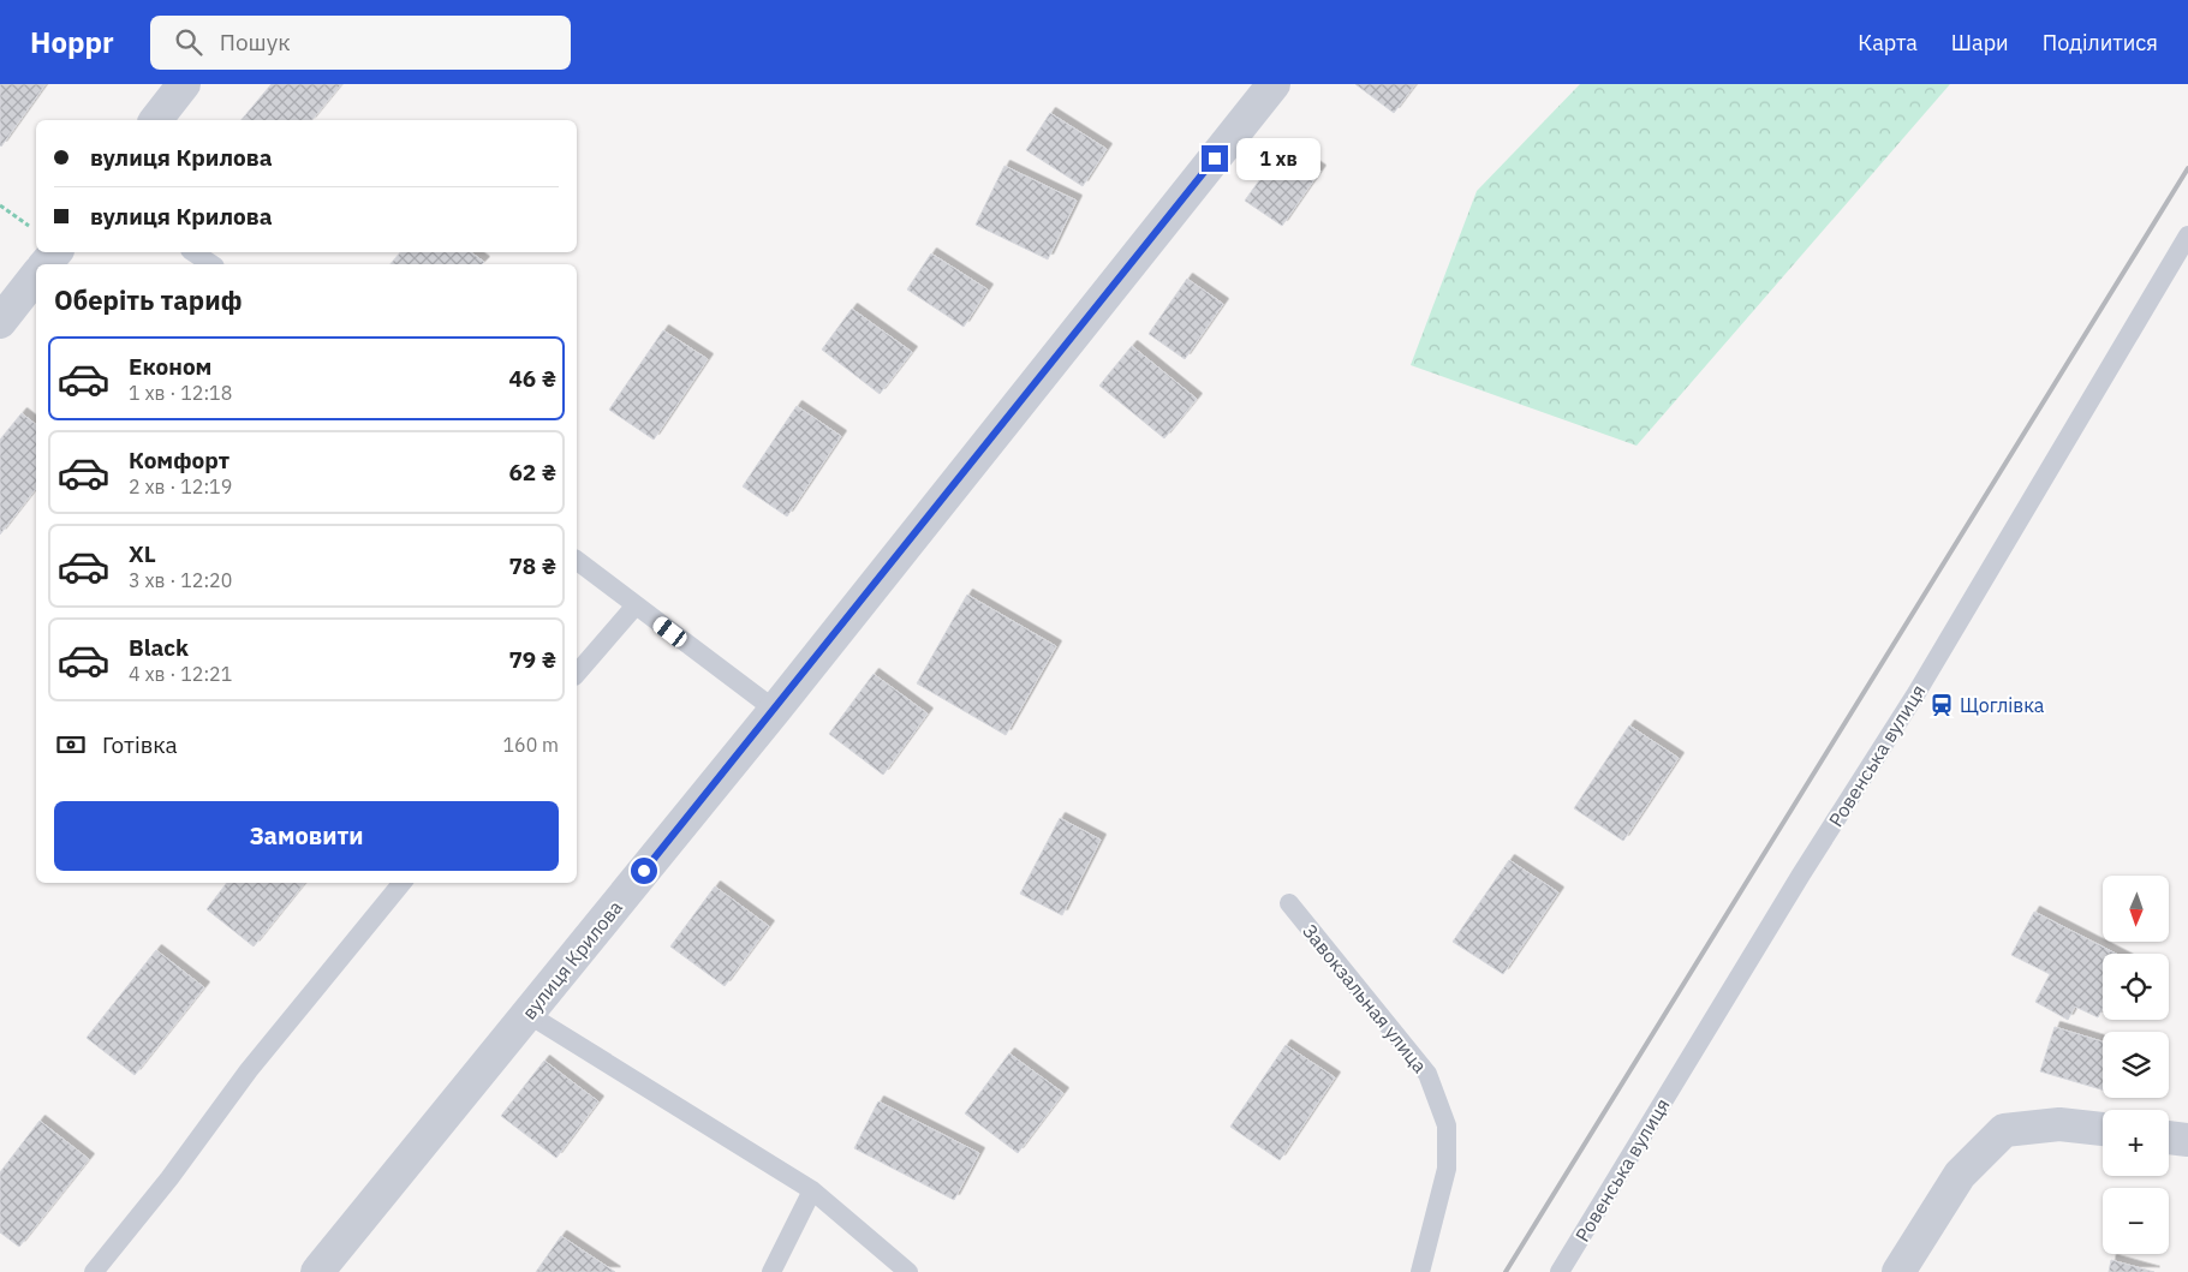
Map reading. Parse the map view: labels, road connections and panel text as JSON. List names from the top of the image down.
{
  "streets": {
    "street": ["вулиця Крилова"],
    "lane": ["Ровенська вулиця", "Завокзальная улица"]
  },
  "places": {
    "station": ["Щоглівка"]
  },
  "north": "bottom",
  "page": {
    "header": "Hoppr",
    "search": "Пошук",
    "nav": ["Карта", "Шари", "Поділитися"],
    "banner": ["вулиця Крилова", "вулиця Крилова"],
    "bubble": "1 хв",
    "heading": "Оберіть тариф",
    "list": [
      {
        "name": "Економ",
        "note": "1 хв · 12:18",
        "value": "46 ₴"
      },
      {
        "name": "Комфорт",
        "note": "2 хв · 12:19",
        "value": "62 ₴"
      },
      {
        "name": "XL",
        "note": "3 хв · 12:20",
        "value": "78 ₴"
      },
      {
        "name": "Black",
        "note": "4 хв · 12:21",
        "value": "79 ₴"
      }
    ],
    "pay": ["Готівка", "160 m"],
    "buttons": "Замовити",
    "map_buttons": ["+", "−"]
  }
}
